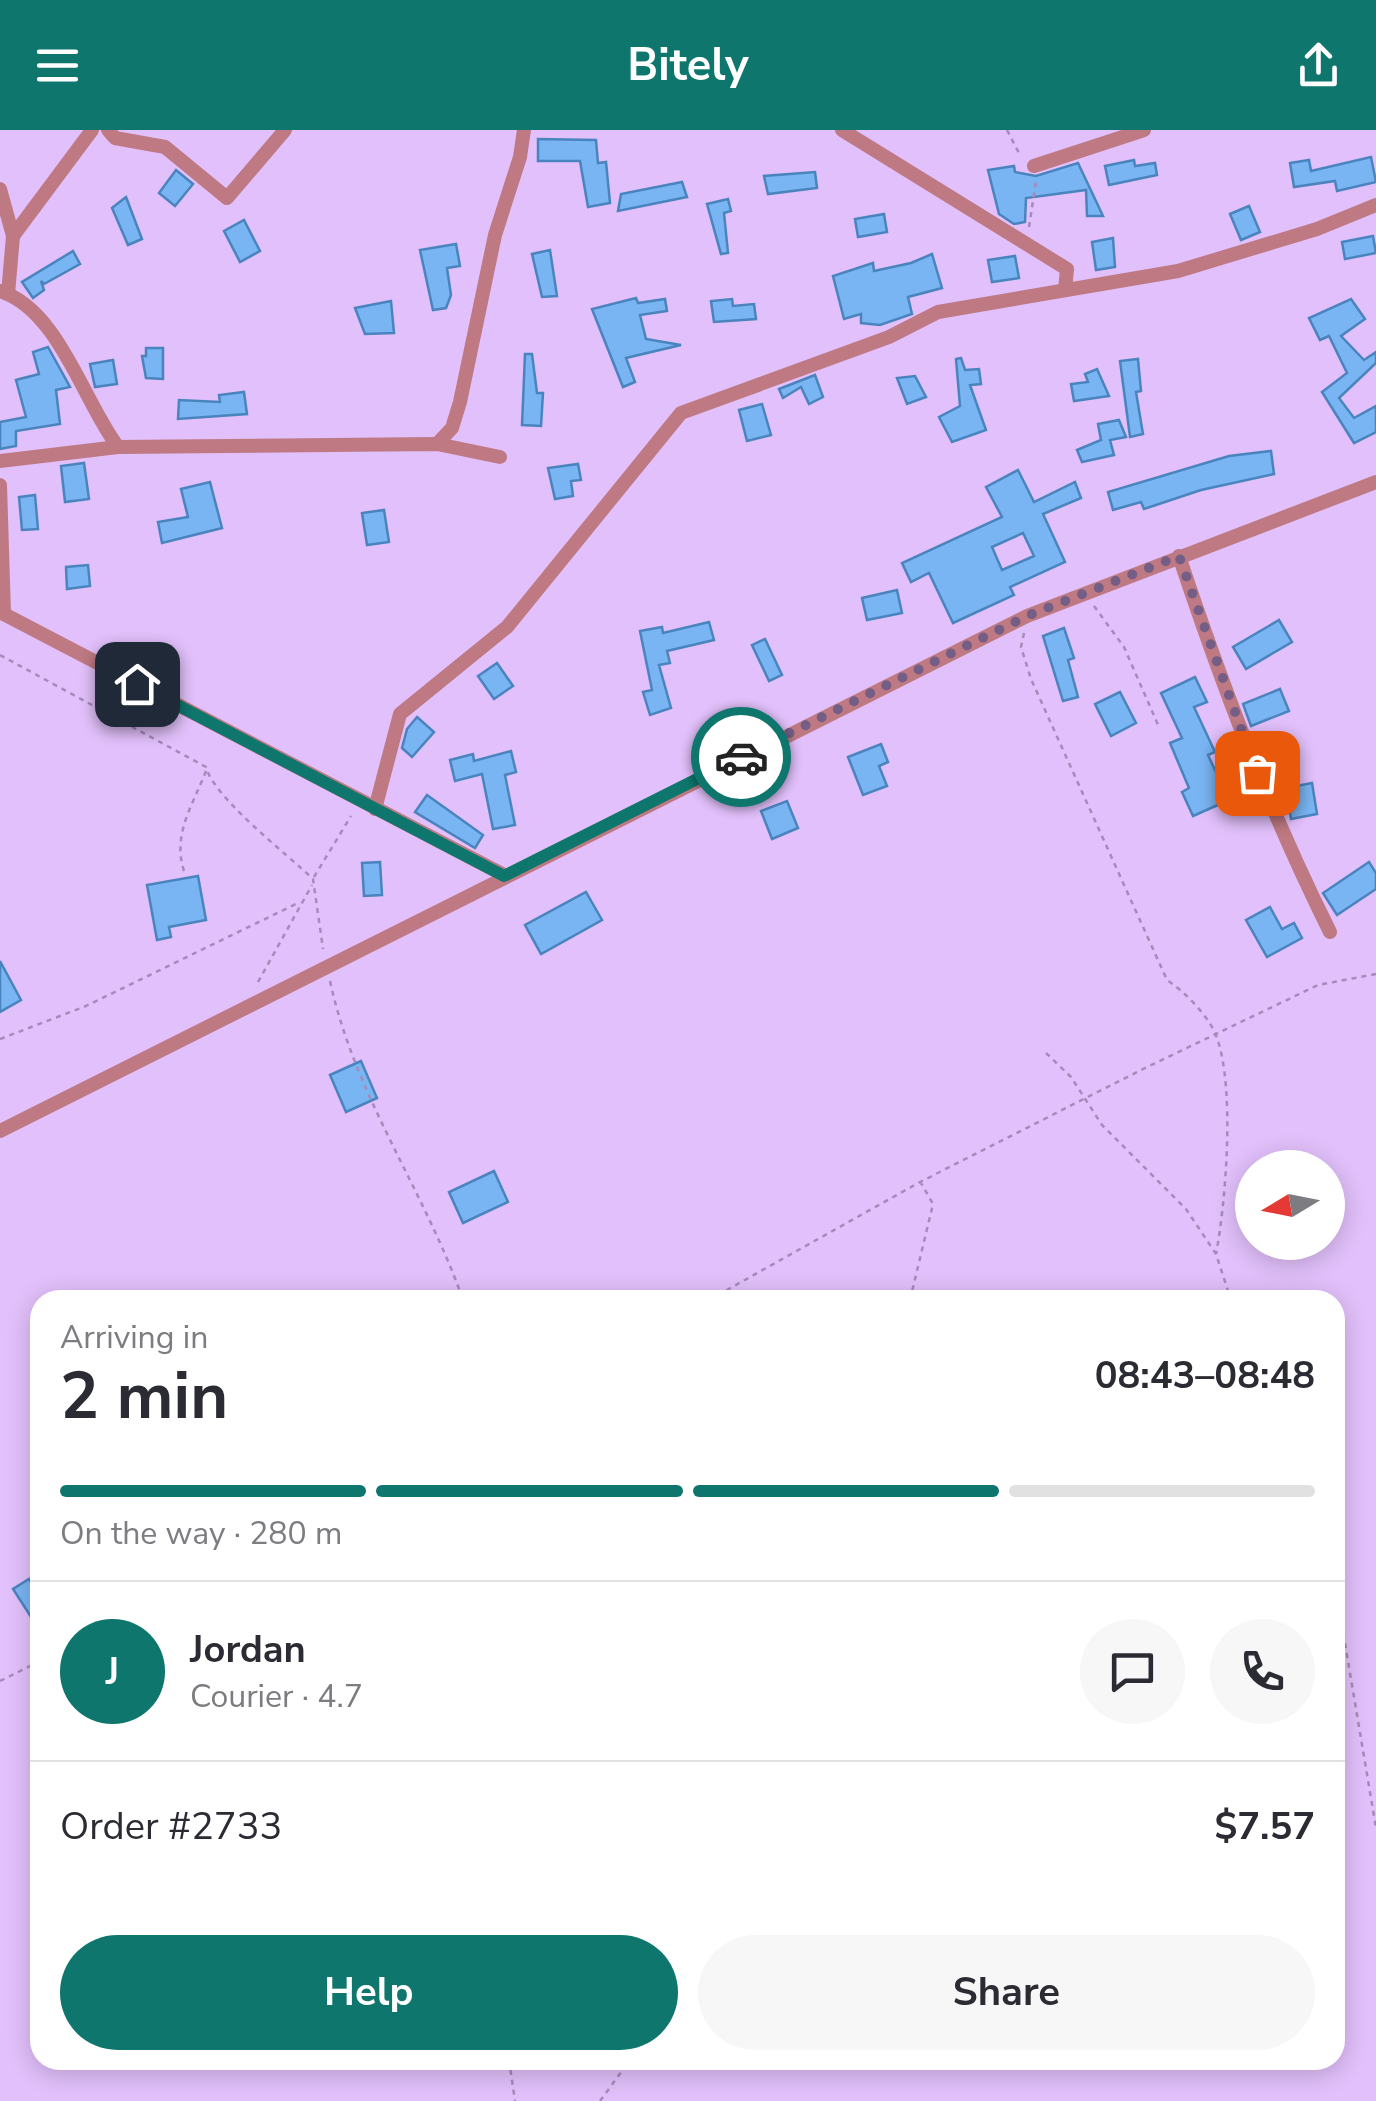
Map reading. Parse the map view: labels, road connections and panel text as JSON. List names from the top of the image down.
{
  "north": "left",
  "page": {
    "header": "Bitely",
    "heading": ["2 min", "Arriving in", "08:43–08:48"],
    "panel": [
      "Jordan",
      "Courier · 4.7",
      "Order #2733",
      "$7.57"
    ],
    "bar": "On the way · 280 m",
    "round": "J",
    "buttons": ["Help", "Share"]
  }
}
